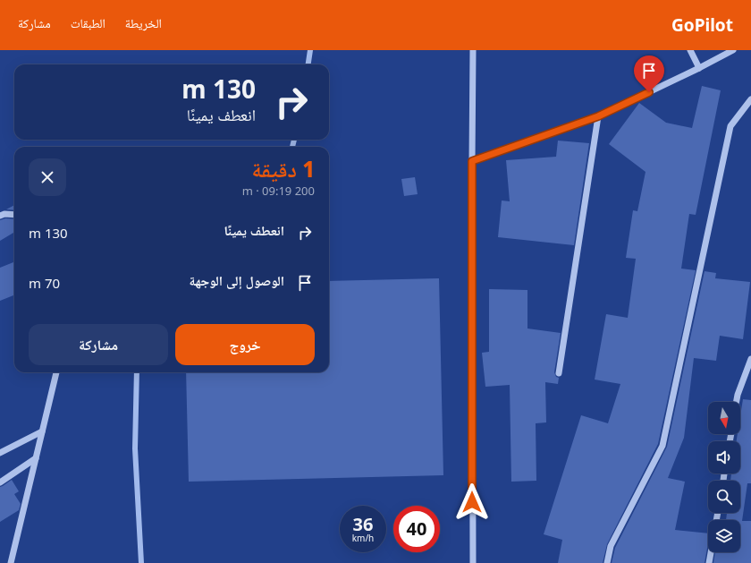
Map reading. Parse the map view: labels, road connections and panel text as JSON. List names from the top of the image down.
{
  "north": "bottom",
  "page": {
    "header": "GoPilot",
    "nav": ["الخريطة", "الطبقات", "مشاركة"],
    "turn": ["130 m", "انعطف يمينًا"],
    "heading": ["1 دقيقة", "200 m · 09:19"],
    "list": [
      {
        "name": "انعطف يمينًا",
        "value": "130 m"
      },
      {
        "name": "الوصول إلى الوجهة",
        "value": "70 m"
      }
    ],
    "buttons": ["خروج", "مشاركة"],
    "speed": "36 km/h",
    "limit": "40"
  }
}
